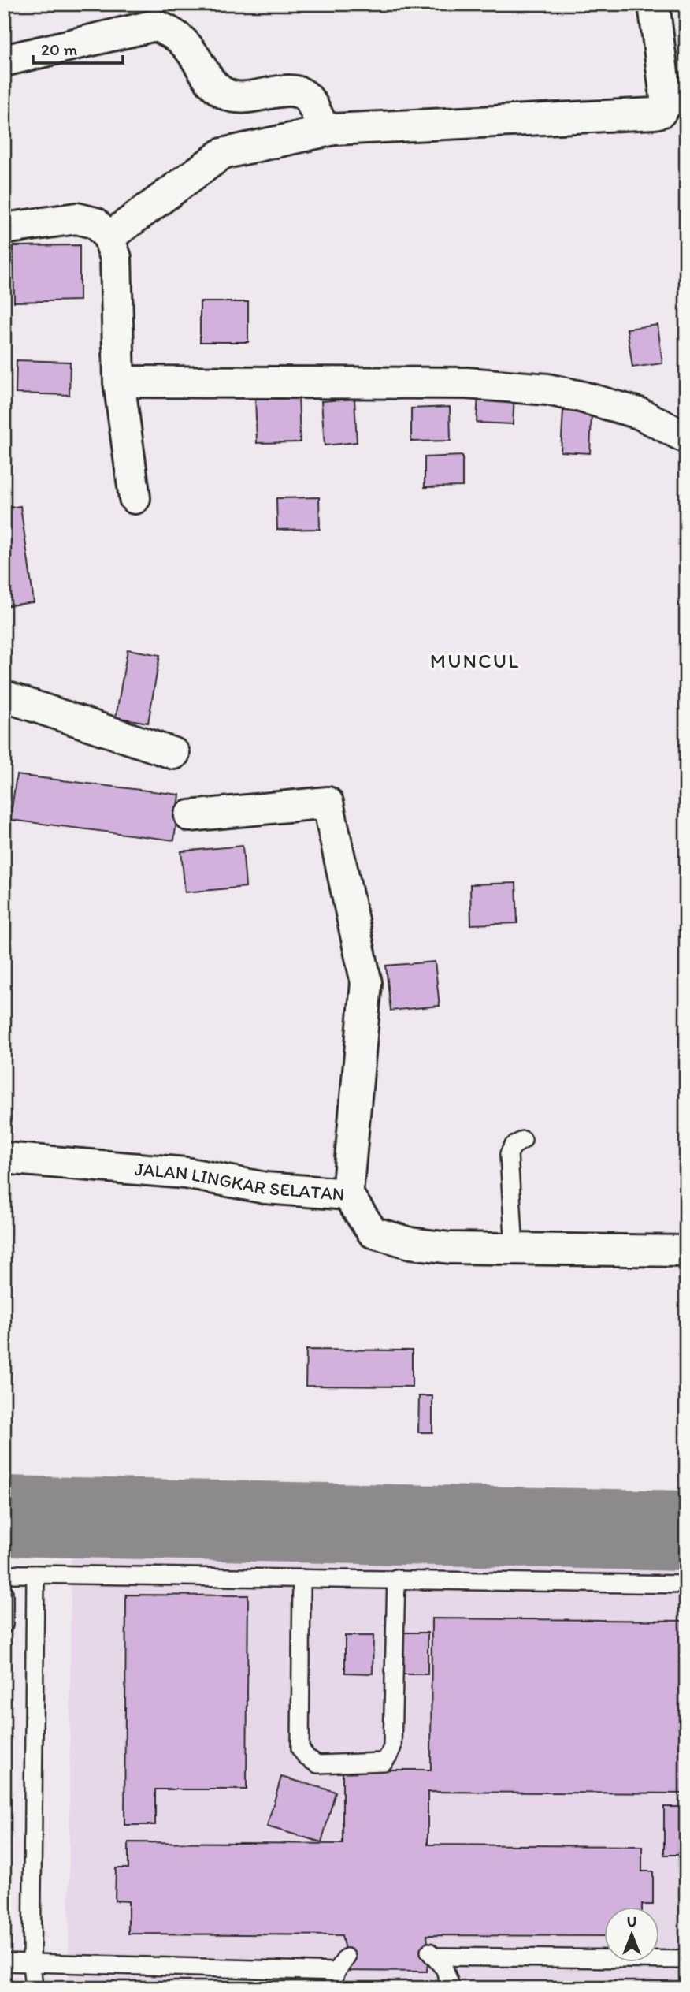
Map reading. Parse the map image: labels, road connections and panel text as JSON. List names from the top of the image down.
{
  "streets": {
    "street": ["JALAN LINGKAR SELATAN"]
  },
  "districts": ["MUNCUL"],
  "scale_bar": "20 m",
  "north": "top"
}
